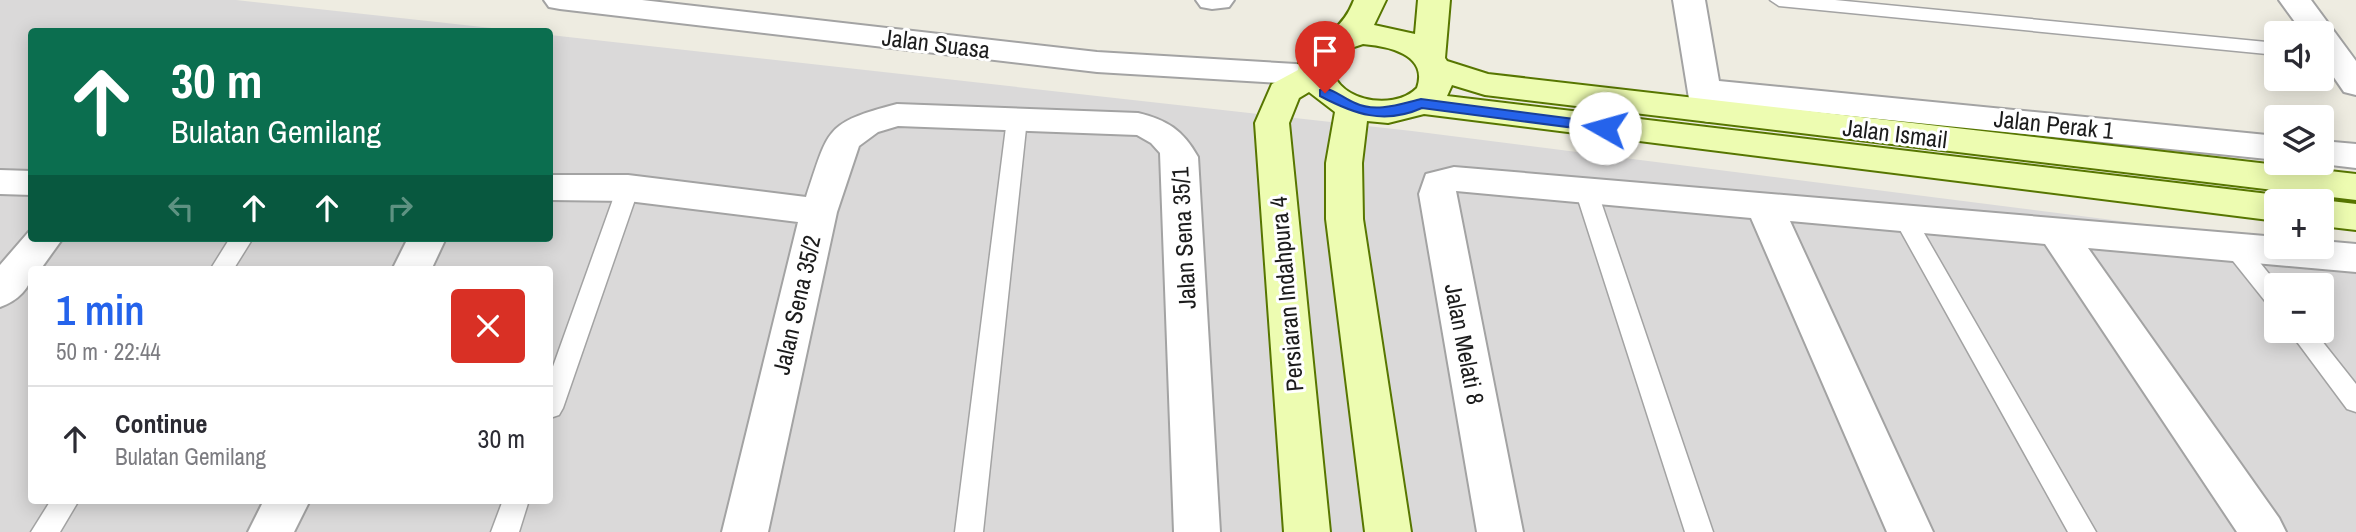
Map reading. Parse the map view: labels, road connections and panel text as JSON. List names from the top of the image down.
{
  "streets": {
    "main road": ["Jalan Ismail", "Persiaran Indahpura 4"],
    "street": [
      "Jalan Suasa",
      "Jalan Perak 1",
      "Jalan Sena 35/1",
      "Jalan Sena 35/2",
      "Jalan Melati 8"
    ]
  },
  "crossings": [
    ["Jalan Suasa", "Jalan Ismail"],
    ["Jalan Suasa", "Persiaran Indahpura 4"],
    ["Jalan Perak 1", "Jalan Ismail"],
    ["Jalan Ismail", "Persiaran Indahpura 4"],
    ["Jalan Sena 35/1", "Jalan Sena 35/2"]
  ],
  "page": {
    "map_buttons": ["+", "−"],
    "turn": ["30 m", "Bulatan Gemilang"],
    "heading": ["1 min", "50 m · 22:44"],
    "list": [
      {
        "name": "Continue",
        "note": "Bulatan Gemilang",
        "value": "30 m"
      }
    ]
  }
}
